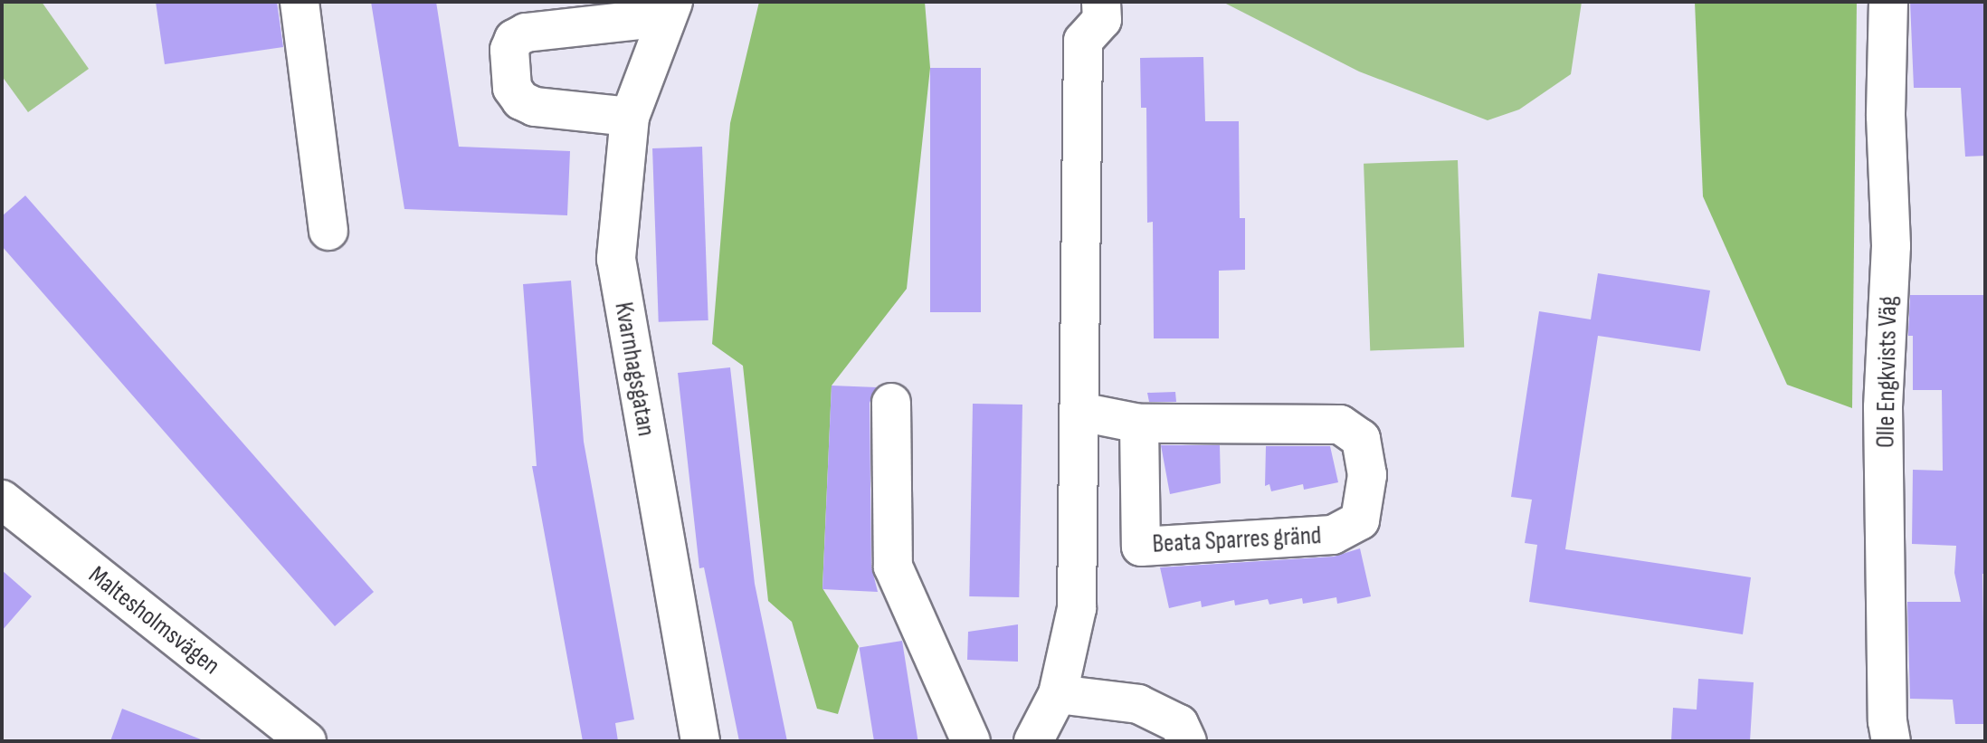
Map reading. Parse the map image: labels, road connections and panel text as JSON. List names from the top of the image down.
{
  "streets": {
    "street": [
      "Kvarnhagsgatan",
      "Olle Engkvists Väg",
      "Beata Sparres gränd",
      "Maltesholmsvägen"
    ]
  }
}
